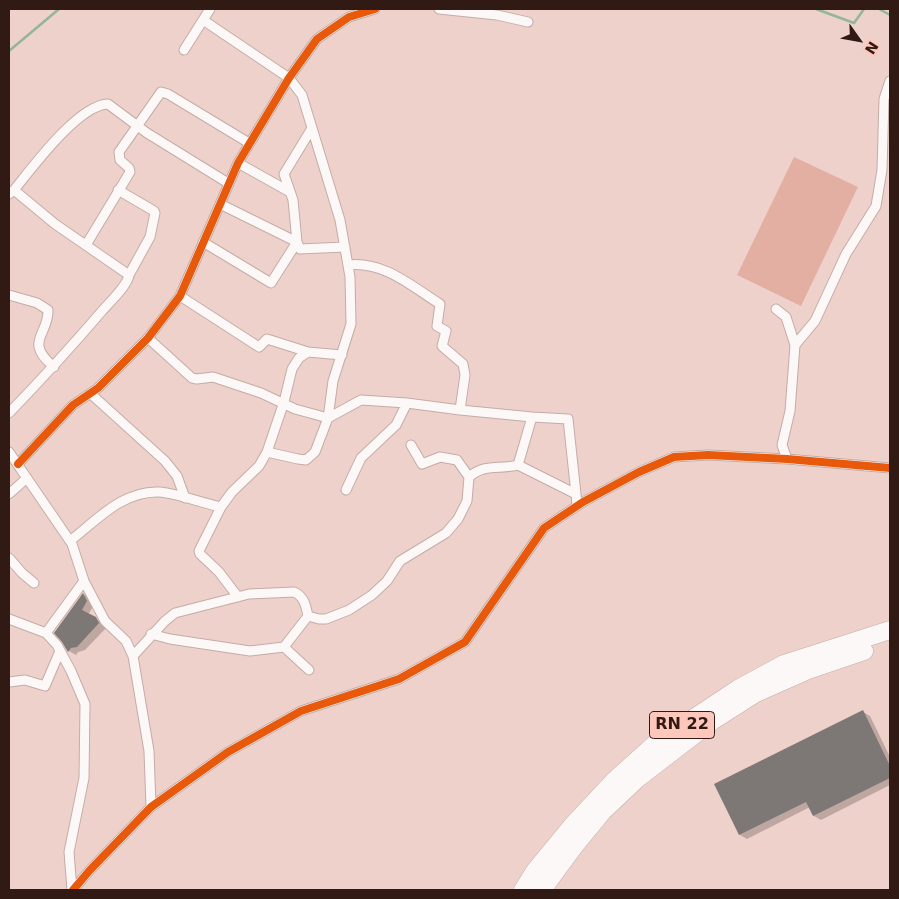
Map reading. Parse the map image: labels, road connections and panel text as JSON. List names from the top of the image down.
{
  "streets": {
    "highway": ["RN 22"]
  },
  "north": "bottom right"
}
